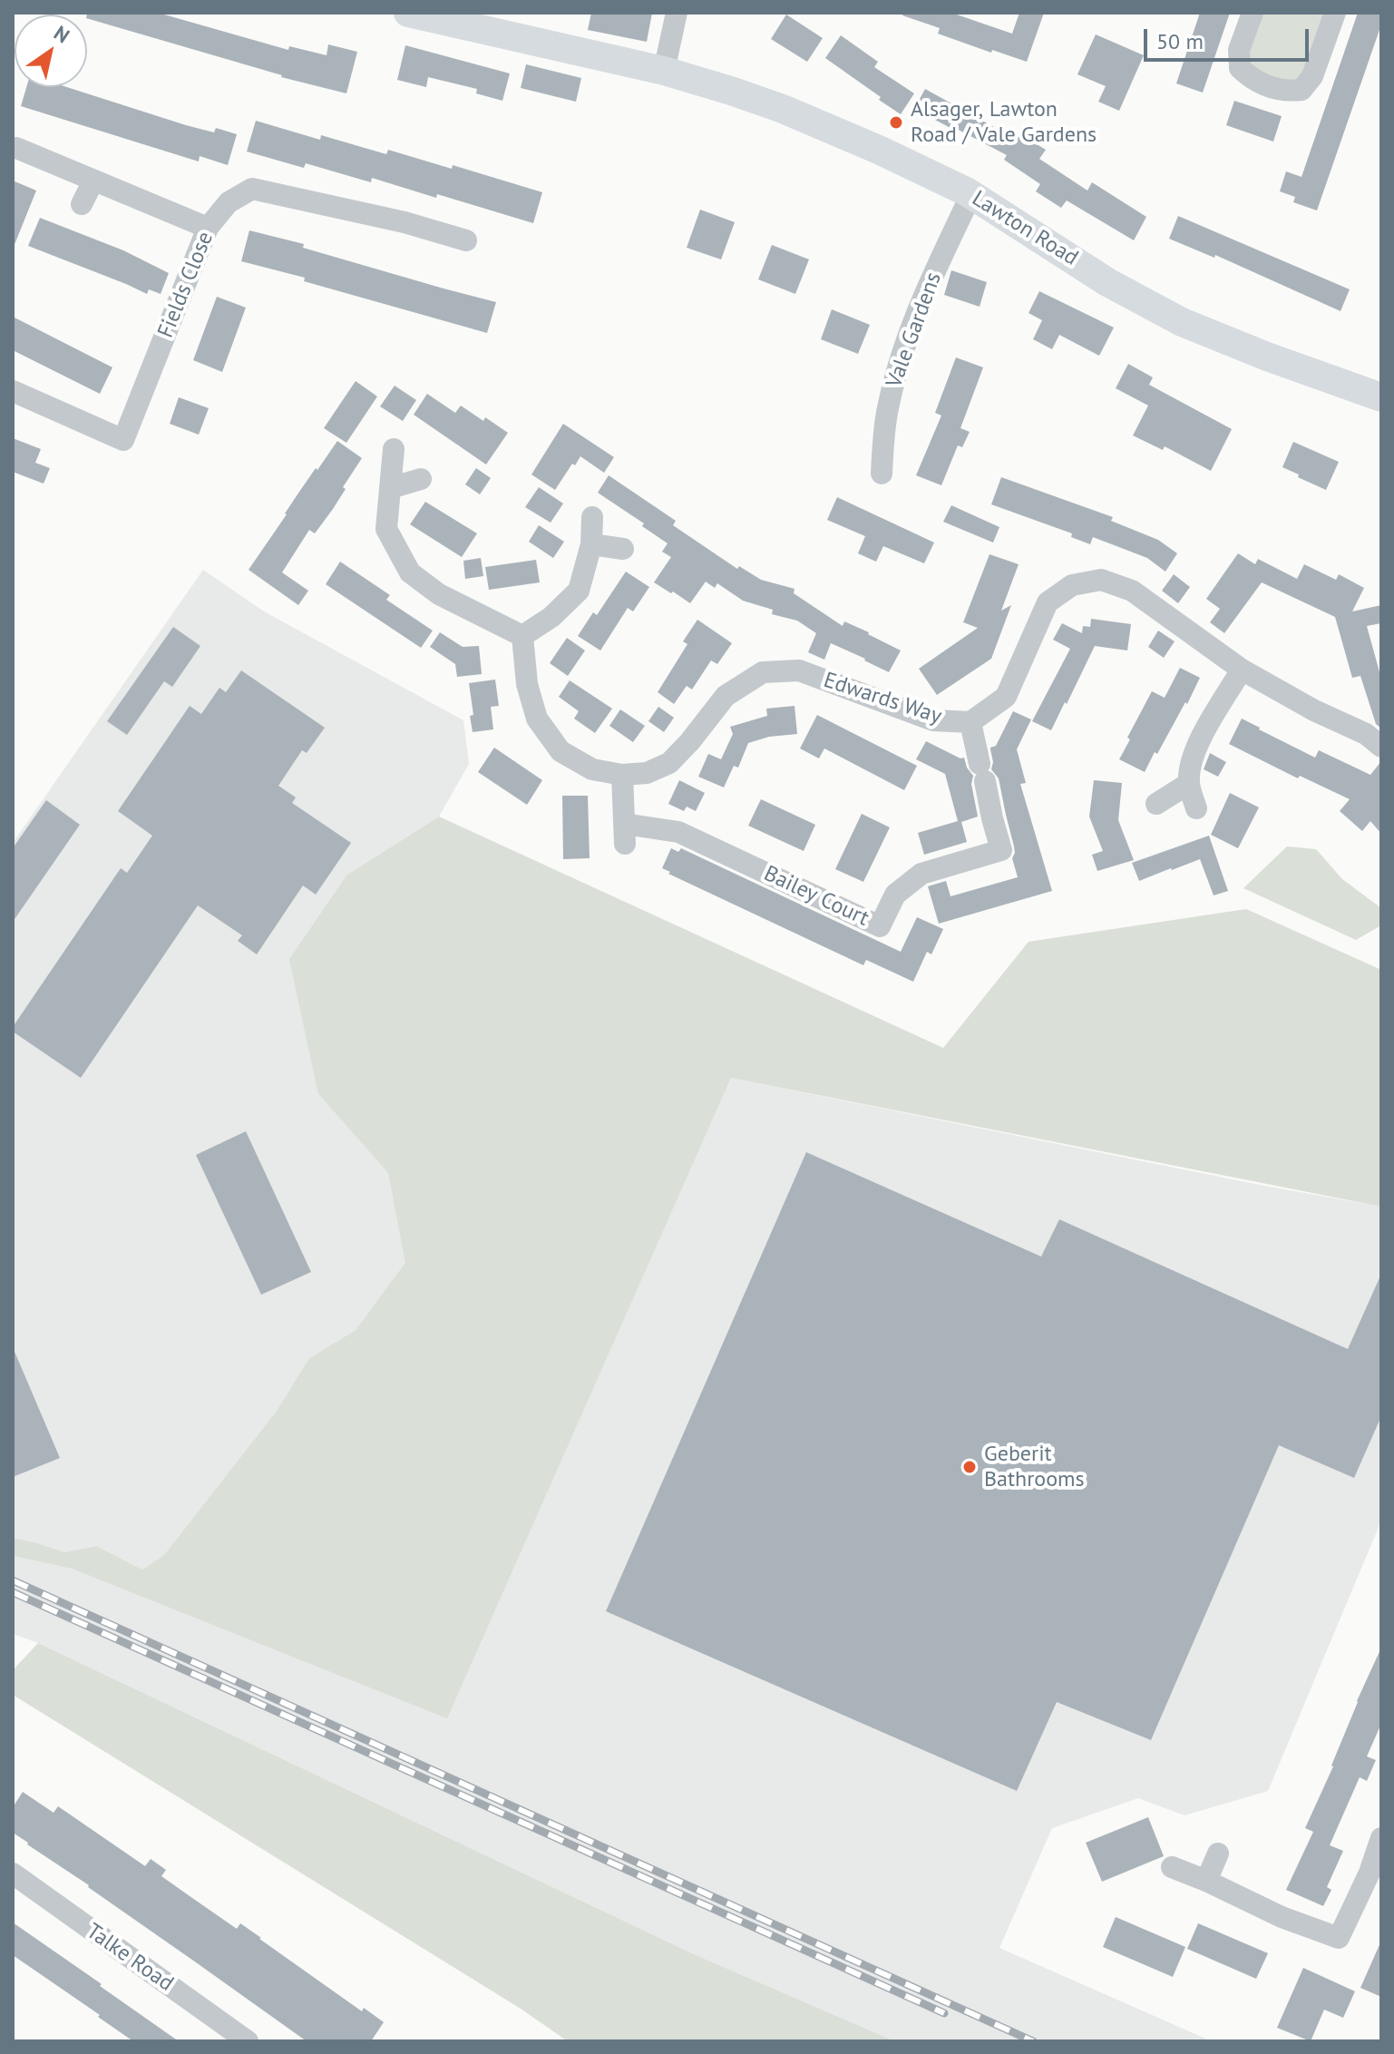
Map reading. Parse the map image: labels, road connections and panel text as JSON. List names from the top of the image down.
{
  "streets": {
    "main road": ["Lawton Road"],
    "street": [
      "Fields Close",
      "Vale Gardens",
      "Edwards Way",
      "Bailey Court",
      "Talke Road"
    ]
  },
  "crossings": [
    ["Lawton Road", "Vale Gardens"],
    ["Edwards Way", "Bailey Court"]
  ],
  "places": ["Alsager, Lawton Road / Vale Gardens", "Geberit Bathrooms"],
  "scale_bar": "50 m",
  "north": "top right"
}
